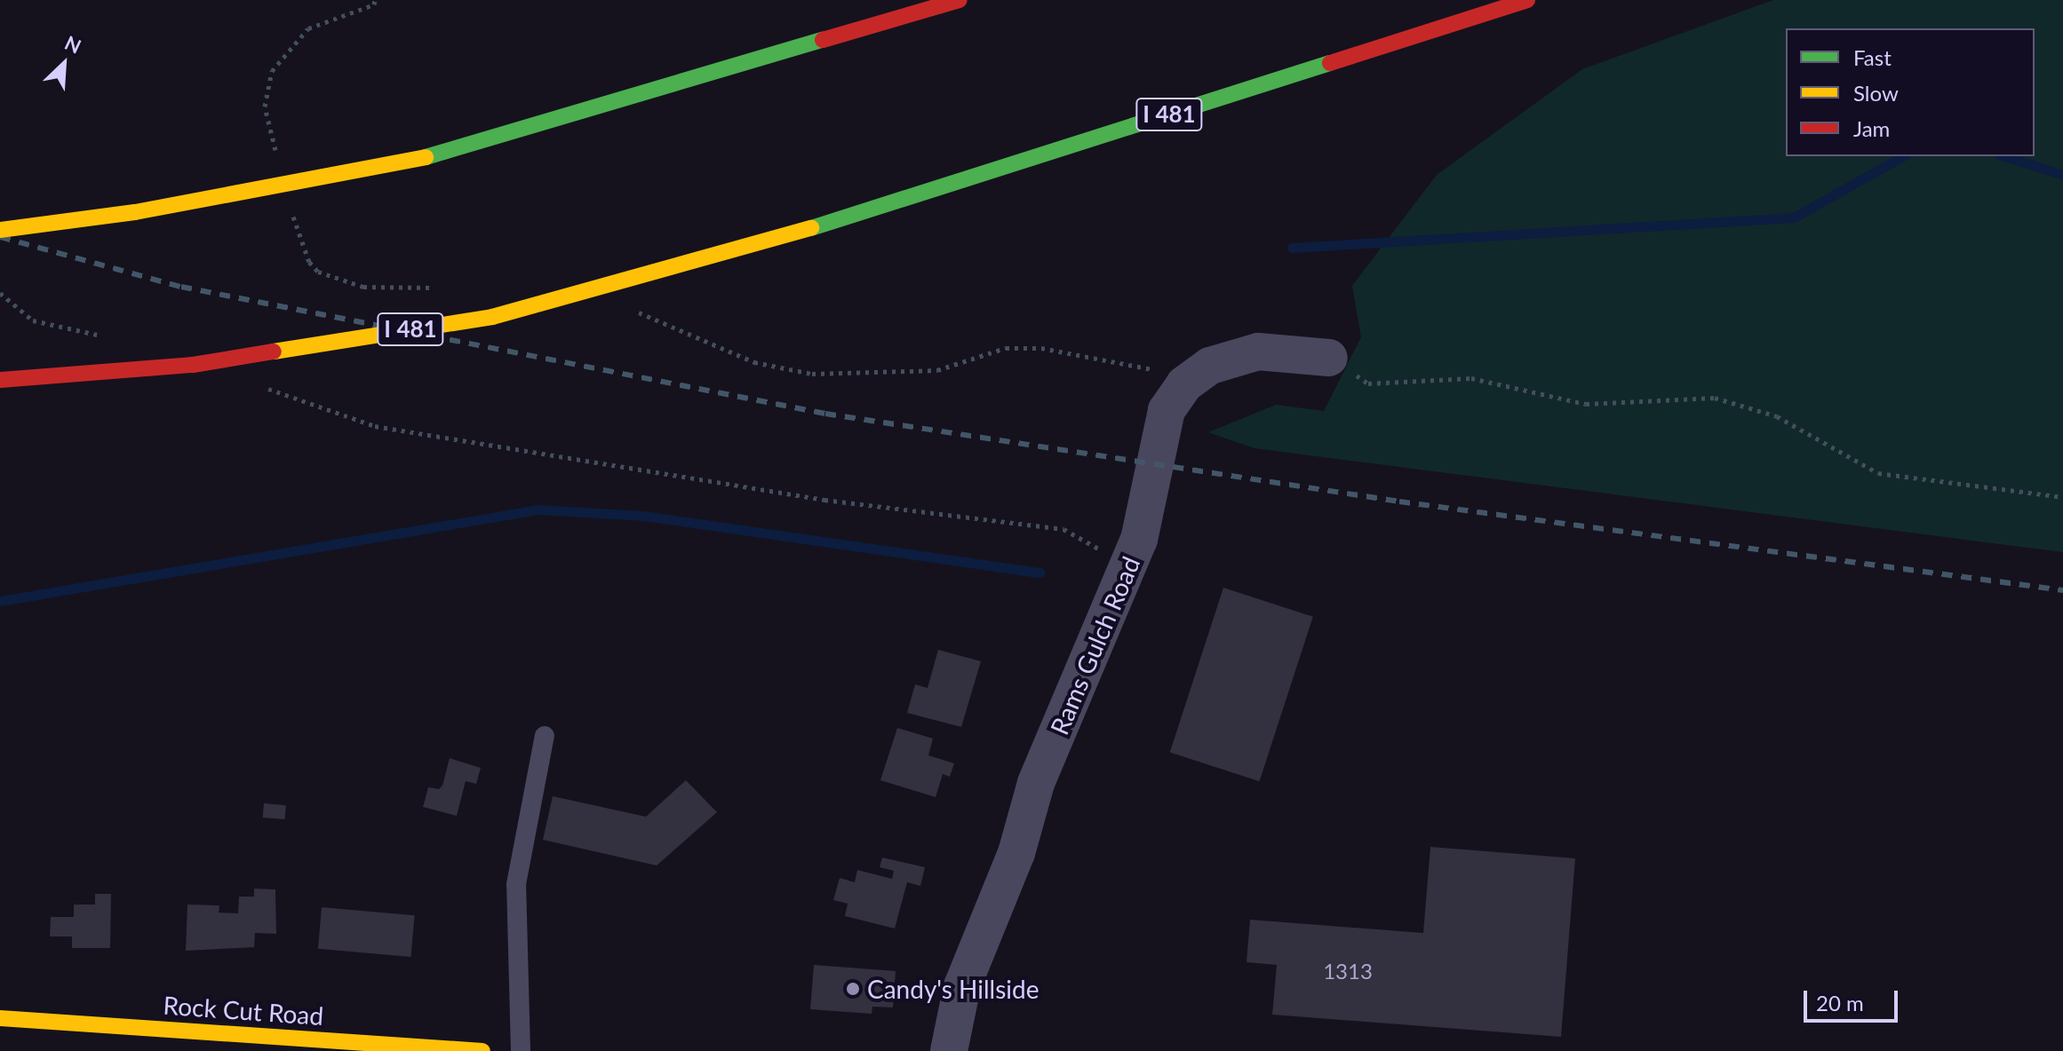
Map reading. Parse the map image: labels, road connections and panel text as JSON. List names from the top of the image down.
{
  "streets": {
    "main road": ["I 481", "Rock Cut Road"],
    "street": ["Rams Gulch Road"]
  },
  "places": ["Candy's Hillside"],
  "house_numbers": ["1313"],
  "legend": ["Fast", "Slow", "Jam"],
  "scale_bar": "20 m",
  "north": "top right"
}
